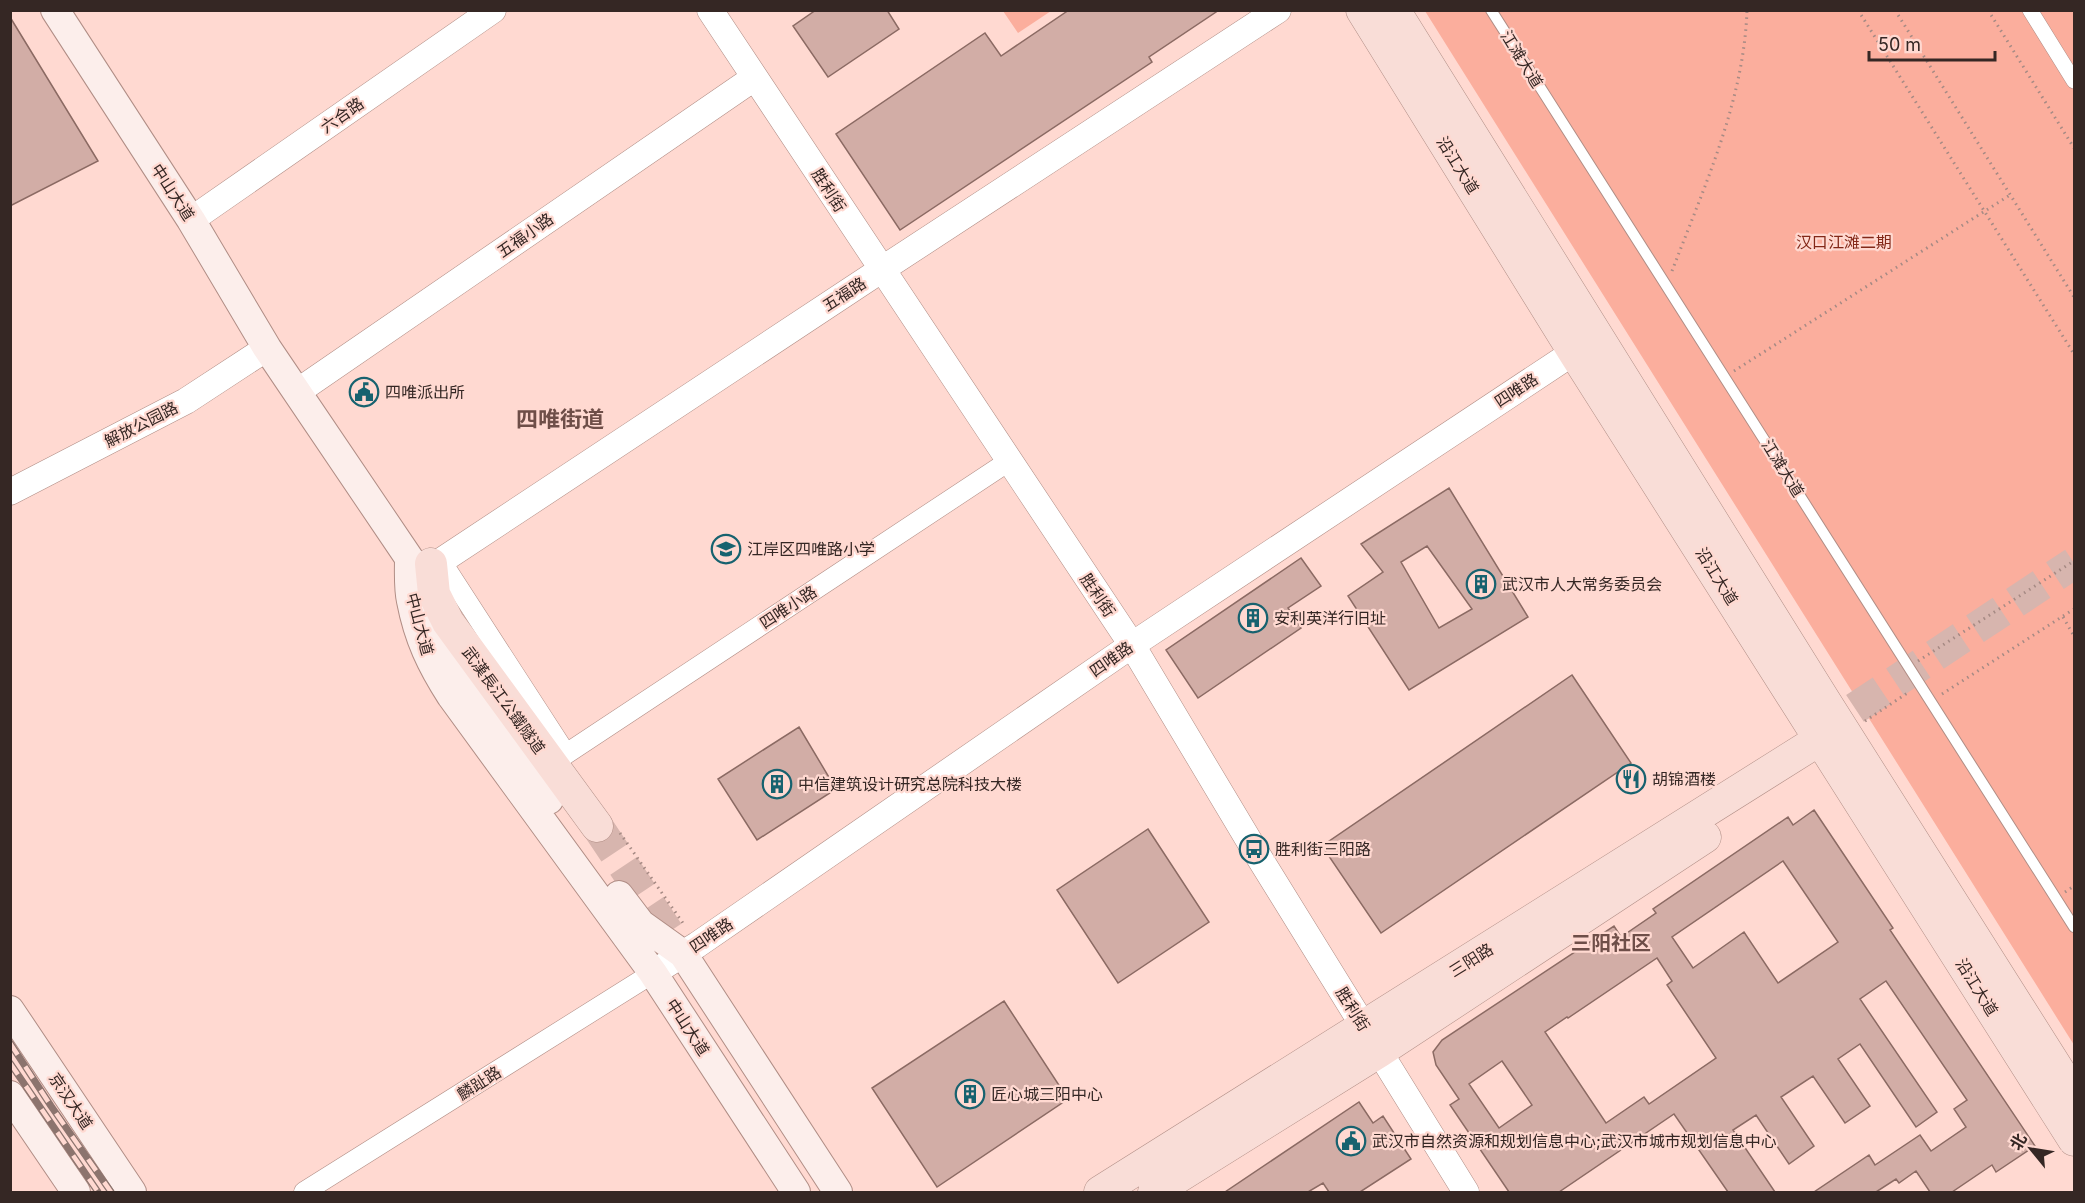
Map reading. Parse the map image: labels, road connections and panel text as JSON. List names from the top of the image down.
{
  "streets": {
    "main road": [
      "沿江大道",
      "中山大道",
      "武漢長江公鐵隧道",
      "三阳路",
      "京汉大道"
    ],
    "street": [
      "六合路",
      "胜利街",
      "五福小路",
      "五福路",
      "四唯路",
      "解放公园路",
      "四唯小路",
      "麟趾路"
    ],
    "lane": ["江滩大道"]
  },
  "crossings": [
    ["六合路", "中山大道"],
    ["沿江大道", "四唯路"],
    ["沿江大道", "三阳路"],
    ["胜利街", "五福小路"],
    ["胜利街", "五福路"],
    ["胜利街", "四唯路"],
    ["胜利街", "四唯小路"],
    ["胜利街", "三阳路"],
    ["中山大道", "五福小路"],
    ["中山大道", "五福路"],
    ["中山大道", "四唯路"],
    ["中山大道", "解放公园路"],
    ["中山大道", "四唯小路"],
    ["中山大道", "武漢長江公鐵隧道"],
    ["中山大道", "麟趾路"],
    ["五福路", "武漢長江公鐵隧道"],
    ["四唯路", "麟趾路"]
  ],
  "districts": ["四唯街道", "三阳社区"],
  "parks": ["汉口江滩二期"],
  "places": {
    "public building": ["四唯派出所", "武汉市自然资源和规划信息中心;武汉市城市规划信息中心"],
    "school or university": ["江岸区四唯路小学"],
    "building": [
      "武汉市人大常务委员会",
      "安利英洋行旧址",
      "中信建筑设计研究总院科技大楼",
      "匠心城三阳中心"
    ],
    "restaurant": ["胡锦酒楼"],
    "bus stop": ["胜利街三阳路"]
  },
  "scale_bar": "50 m",
  "north": "top left"
}
